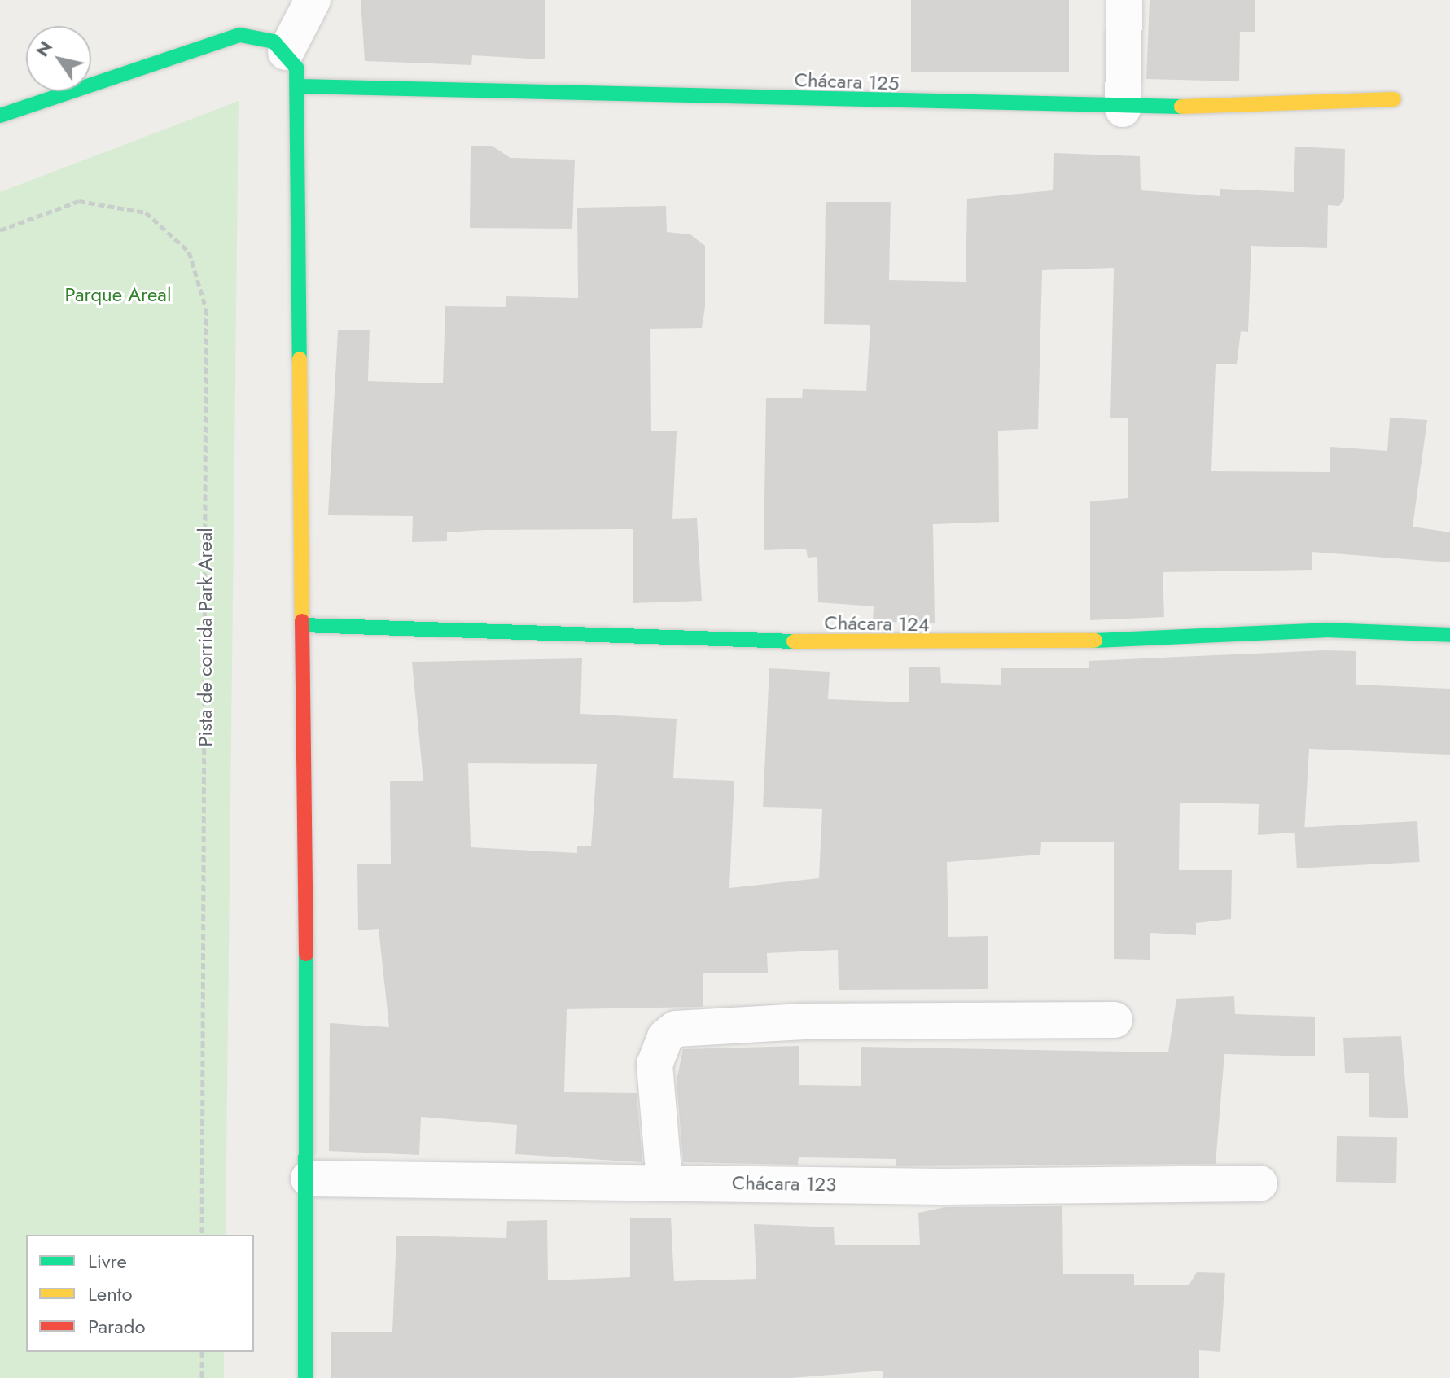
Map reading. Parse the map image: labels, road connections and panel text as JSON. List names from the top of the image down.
{
  "streets": {
    "street": ["Chácara 125", "Chácara 124", "Chácara 123"],
    "path": ["Pista de corrida Park Areal"]
  },
  "parks": ["Parque Areal"],
  "legend": ["Livre", "Lento", "Parado"],
  "north": "top left"
}
